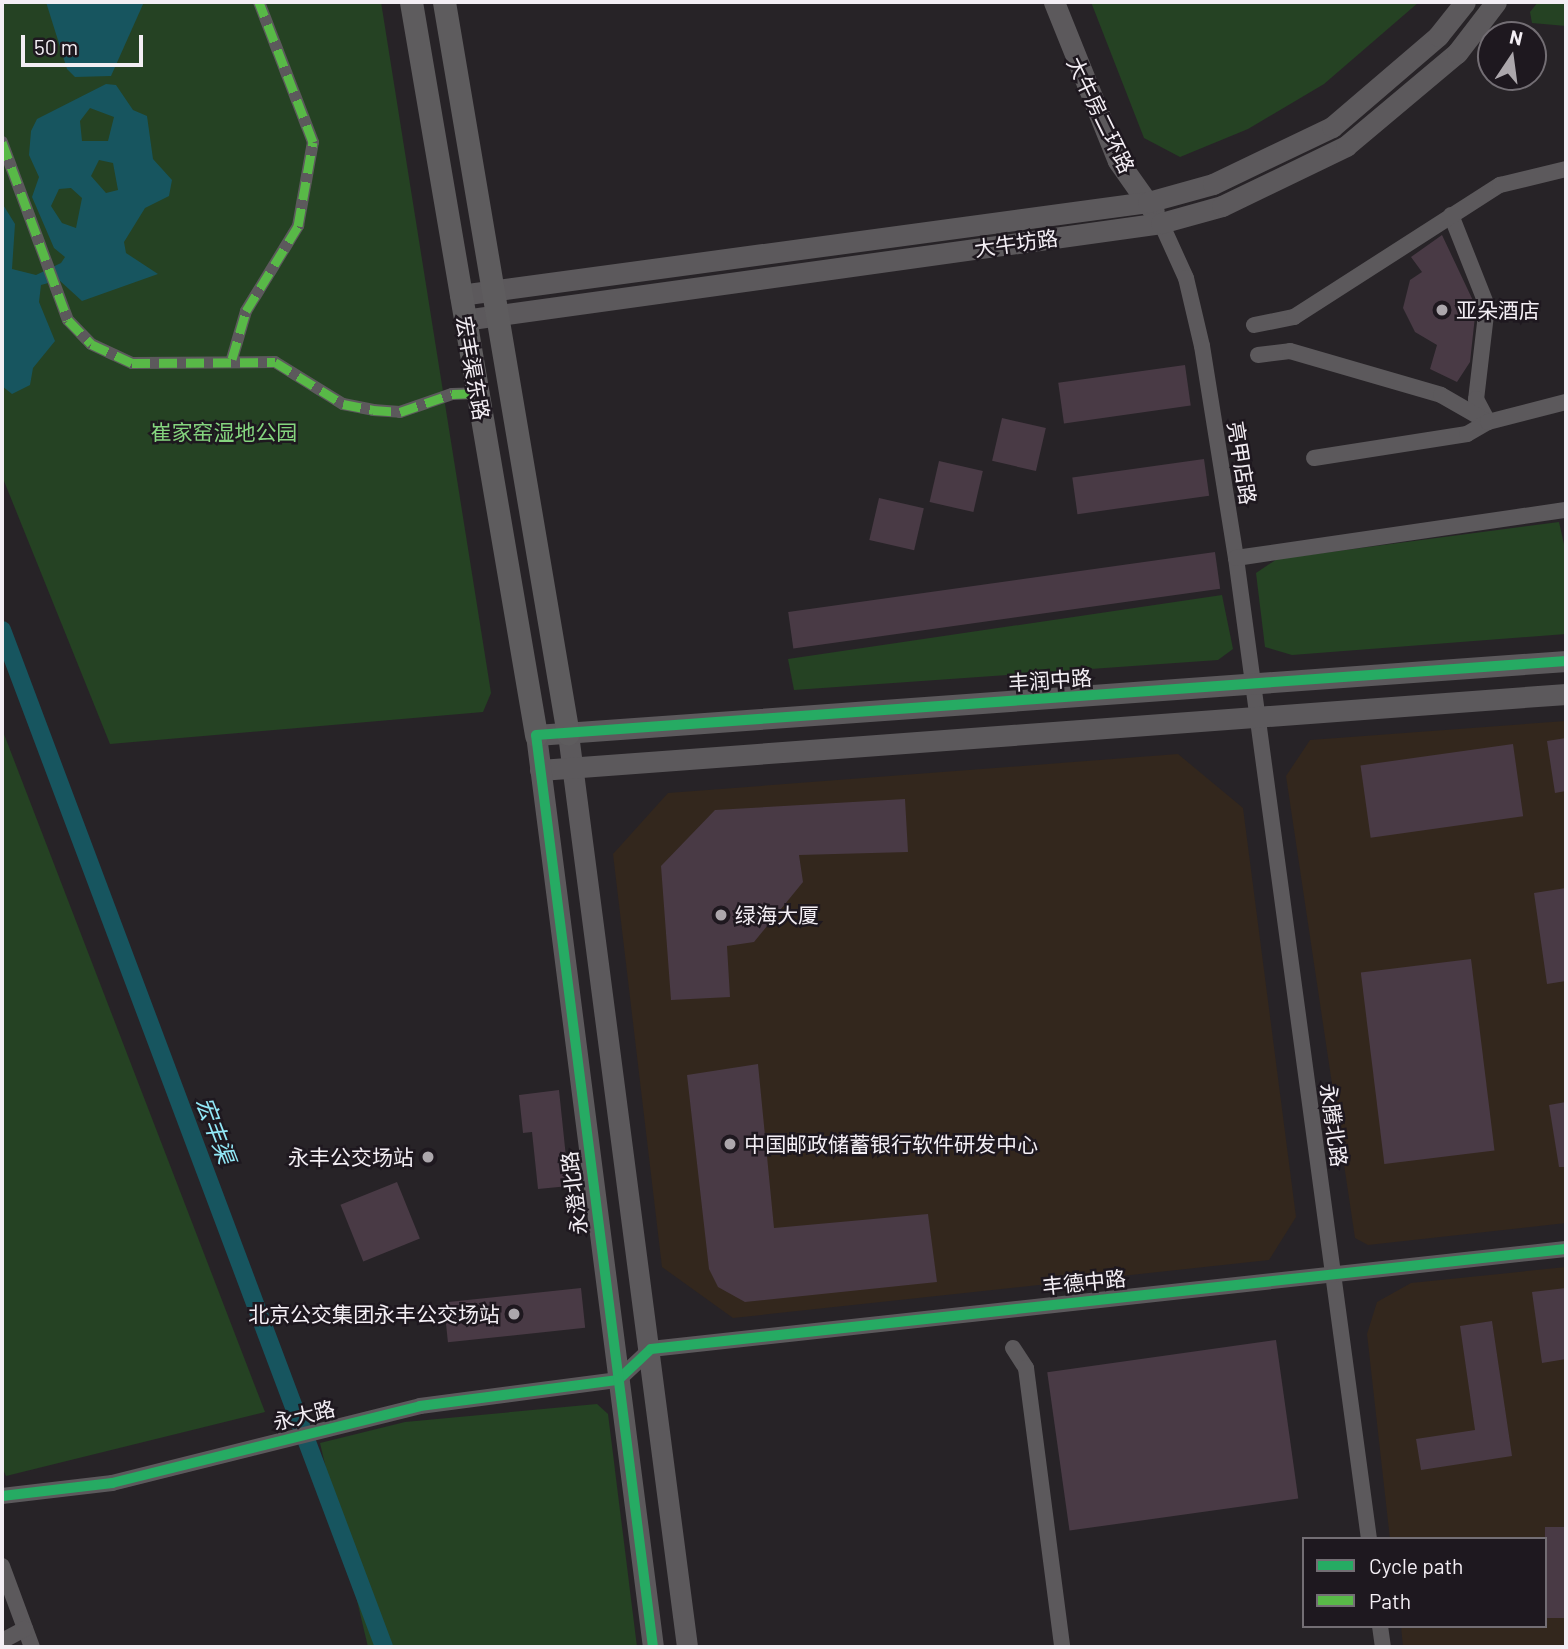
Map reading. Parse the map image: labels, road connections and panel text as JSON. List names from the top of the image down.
{
  "streets": {
    "main road": ["宏丰渠东路"],
    "street": [
      "大牛房二环路",
      "大牛坊路",
      "亮甲店路",
      "丰润中路",
      "永腾北路",
      "永澄北路",
      "丰德中路",
      "永大路"
    ]
  },
  "crossings": [
    ["大牛房二环路", "大牛坊路"],
    ["大牛房二环路", "亮甲店路"],
    ["大牛坊路", "宏丰渠东路"],
    ["大牛坊路", "亮甲店路"],
    ["宏丰渠东路", "丰润中路"],
    ["宏丰渠东路", "永澄北路"],
    ["亮甲店路", "丰润中路"],
    ["亮甲店路", "永腾北路"],
    ["丰润中路", "永澄北路"],
    ["永腾北路", "丰德中路"],
    ["永澄北路", "永大路"]
  ],
  "water": ["宏丰渠"],
  "parks": ["崔家窑湿地公园"],
  "places": [
    "亚朵酒店",
    "绿海大厦",
    "中国邮政储蓄银行软件研发中心",
    "永丰公交场站",
    "北京公交集团永丰公交场站"
  ],
  "legend": ["Cycle path", "Path"],
  "scale_bar": "50 m",
  "north": "top"
}
